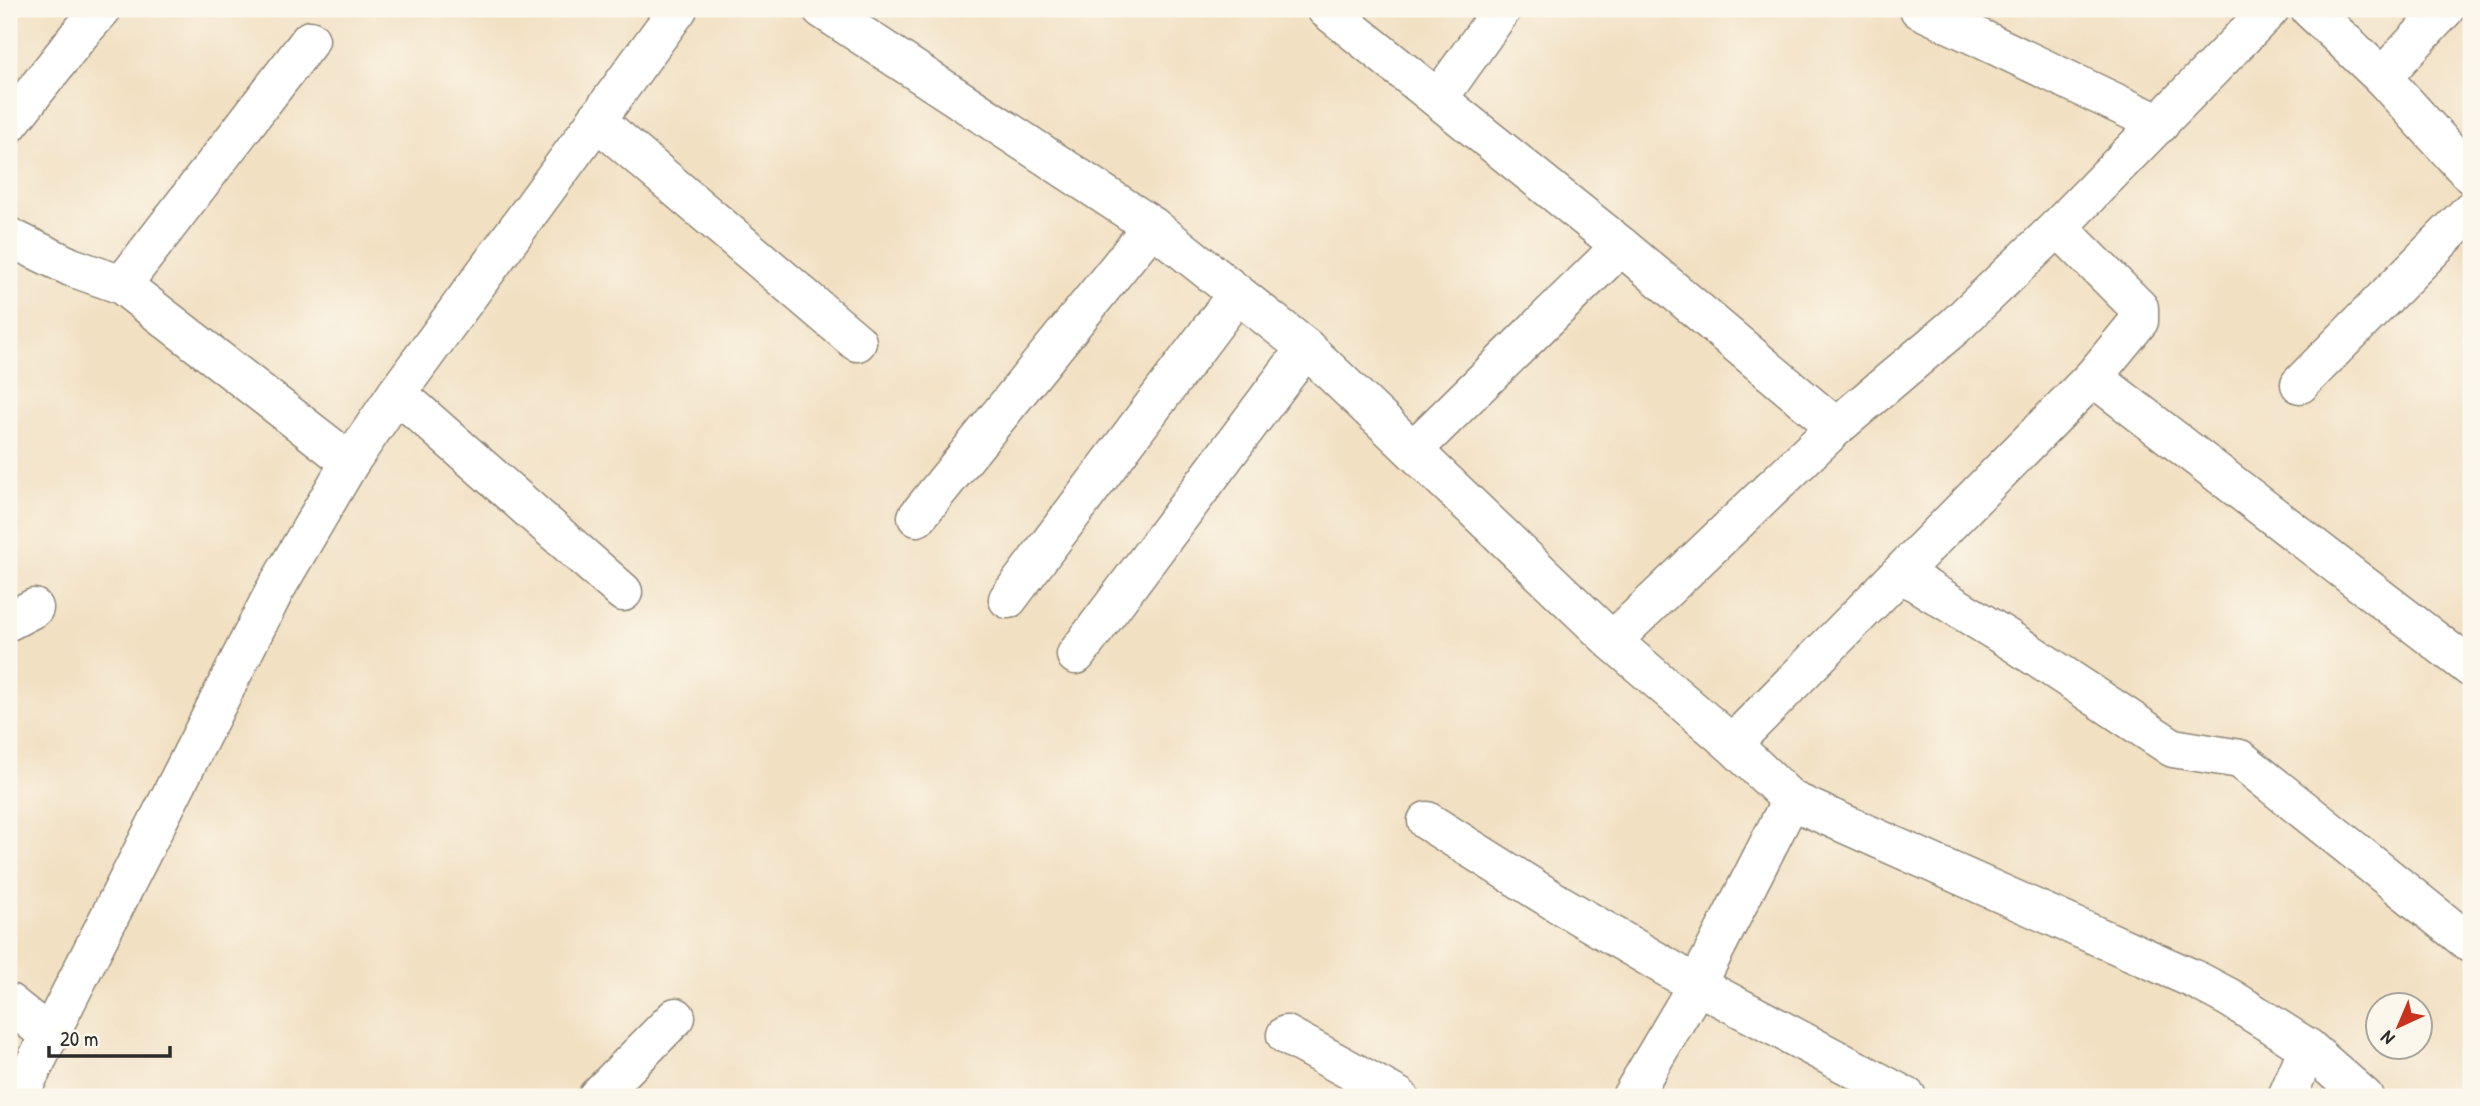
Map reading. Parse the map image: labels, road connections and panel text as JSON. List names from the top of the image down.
{
  "scale_bar": "20 m",
  "north": "bottom left"
}
